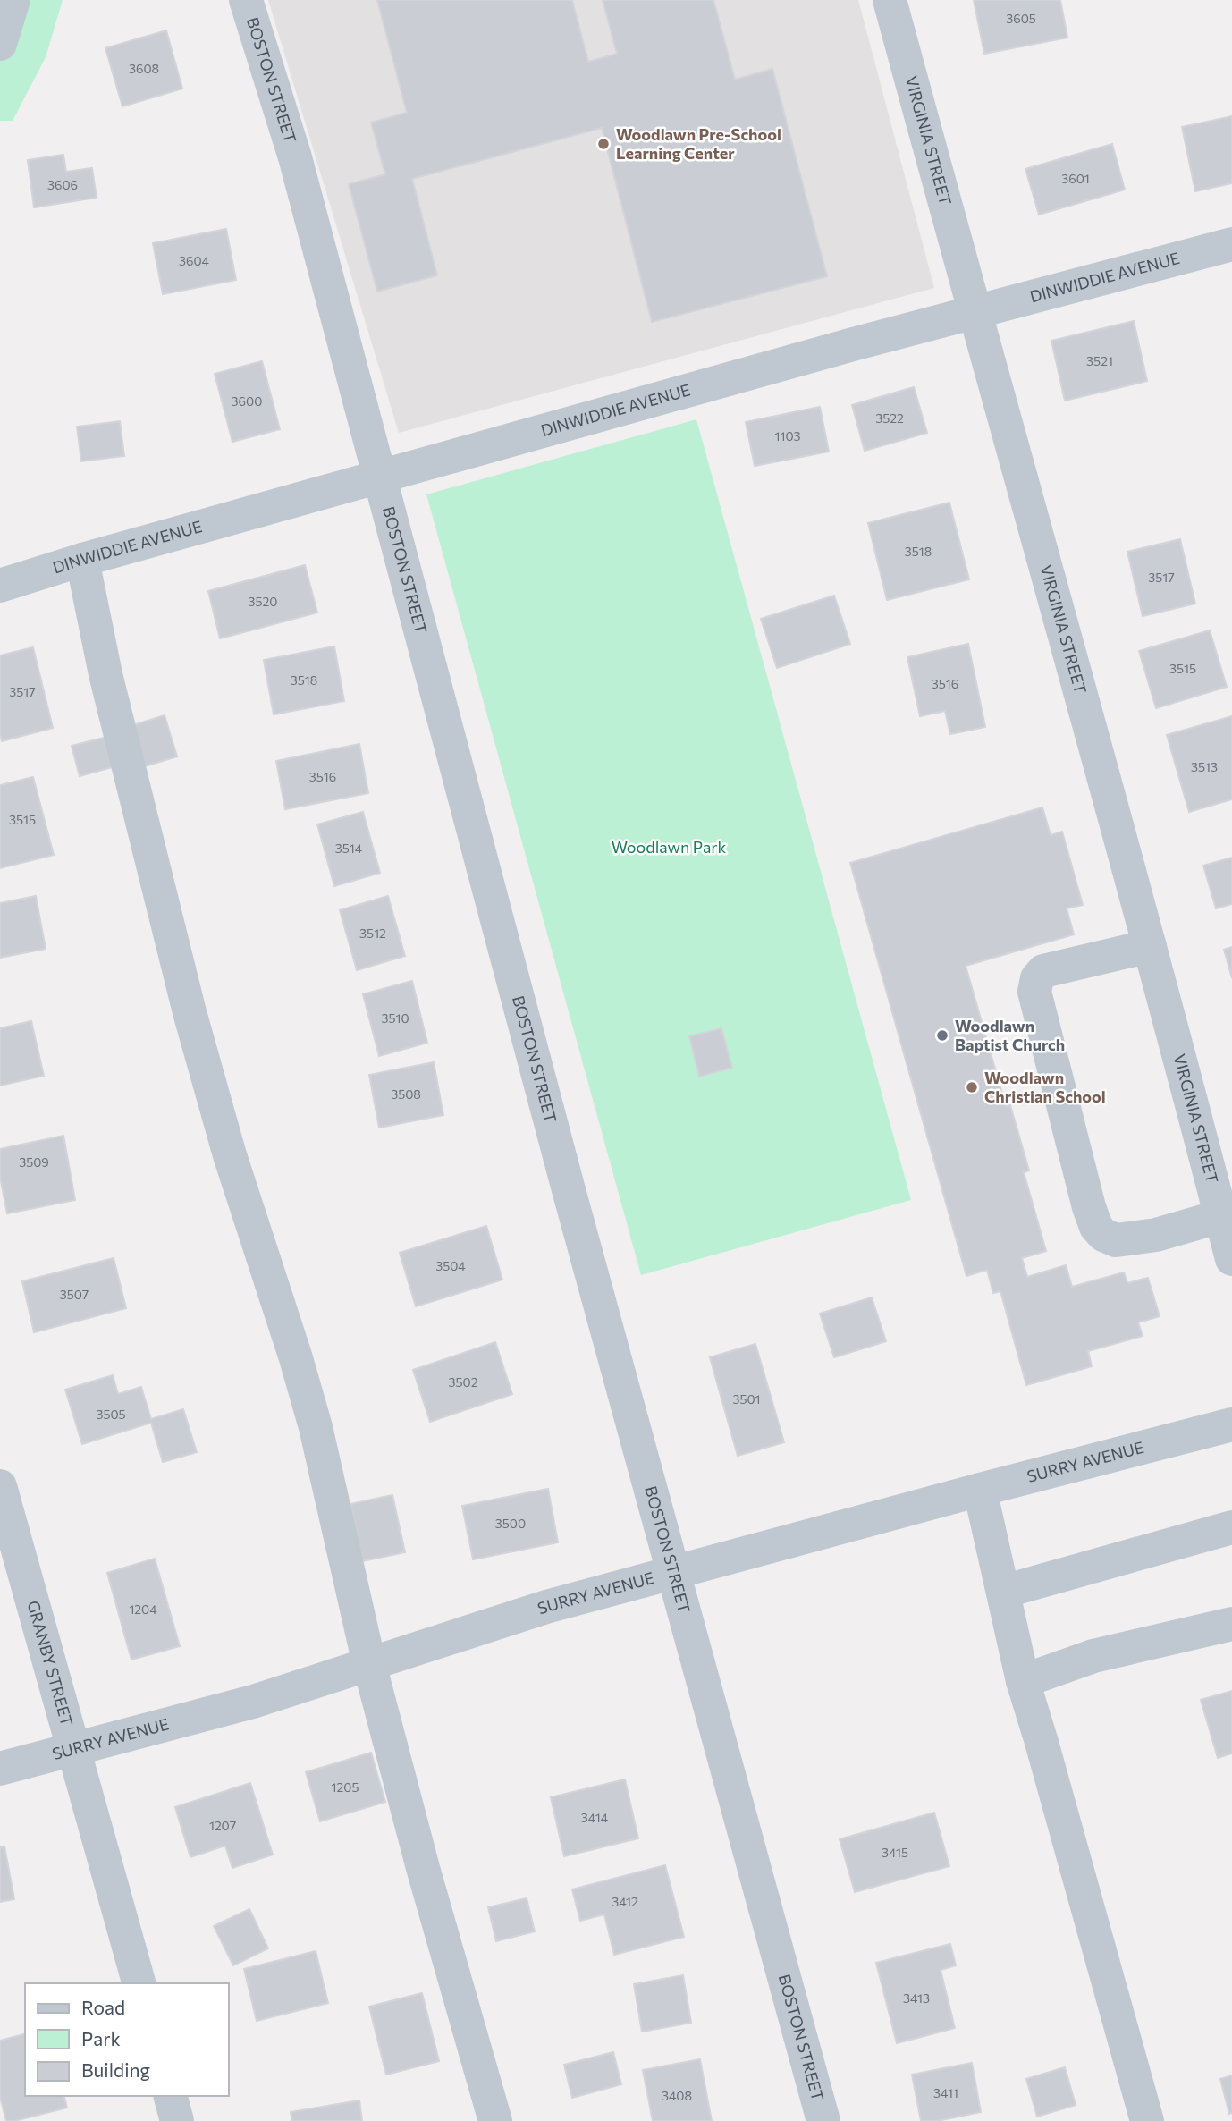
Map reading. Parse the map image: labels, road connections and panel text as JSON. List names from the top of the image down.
{
  "streets": {
    "street": [
      "BOSTON STREET",
      "VIRGINIA STREET",
      "DINWIDDIE AVENUE",
      "SURRY AVENUE",
      "GRANBY STREET"
    ]
  },
  "crossings": [
    ["BOSTON STREET", "DINWIDDIE AVENUE"],
    ["BOSTON STREET", "SURRY AVENUE"],
    ["VIRGINIA STREET", "DINWIDDIE AVENUE"],
    ["SURRY AVENUE", "GRANBY STREET"]
  ],
  "parks": ["Woodlawn Park"],
  "places": ["Woodlawn Pre-School Learning Center", "Woodlawn Baptist Church", "Woodlawn Christian School"],
  "house_numbers": [
    "3605",
    "3608",
    "3601",
    "3606",
    "3604",
    "3521",
    "3600",
    "3522",
    "1103",
    "3518",
    "3517",
    "3520",
    "3515",
    "3518",
    "3516",
    "3517",
    "3513",
    "3516",
    "3515",
    "3514",
    "3512",
    "3510",
    "3508",
    "3509",
    "3504",
    "3507",
    "3502",
    "3501",
    "3505",
    "3500",
    "1204",
    "1205",
    "3414",
    "1207",
    "3415",
    "3412",
    "3413",
    "3411",
    "3408"
  ],
  "legend": ["Road", "Park", "Building"]
}
